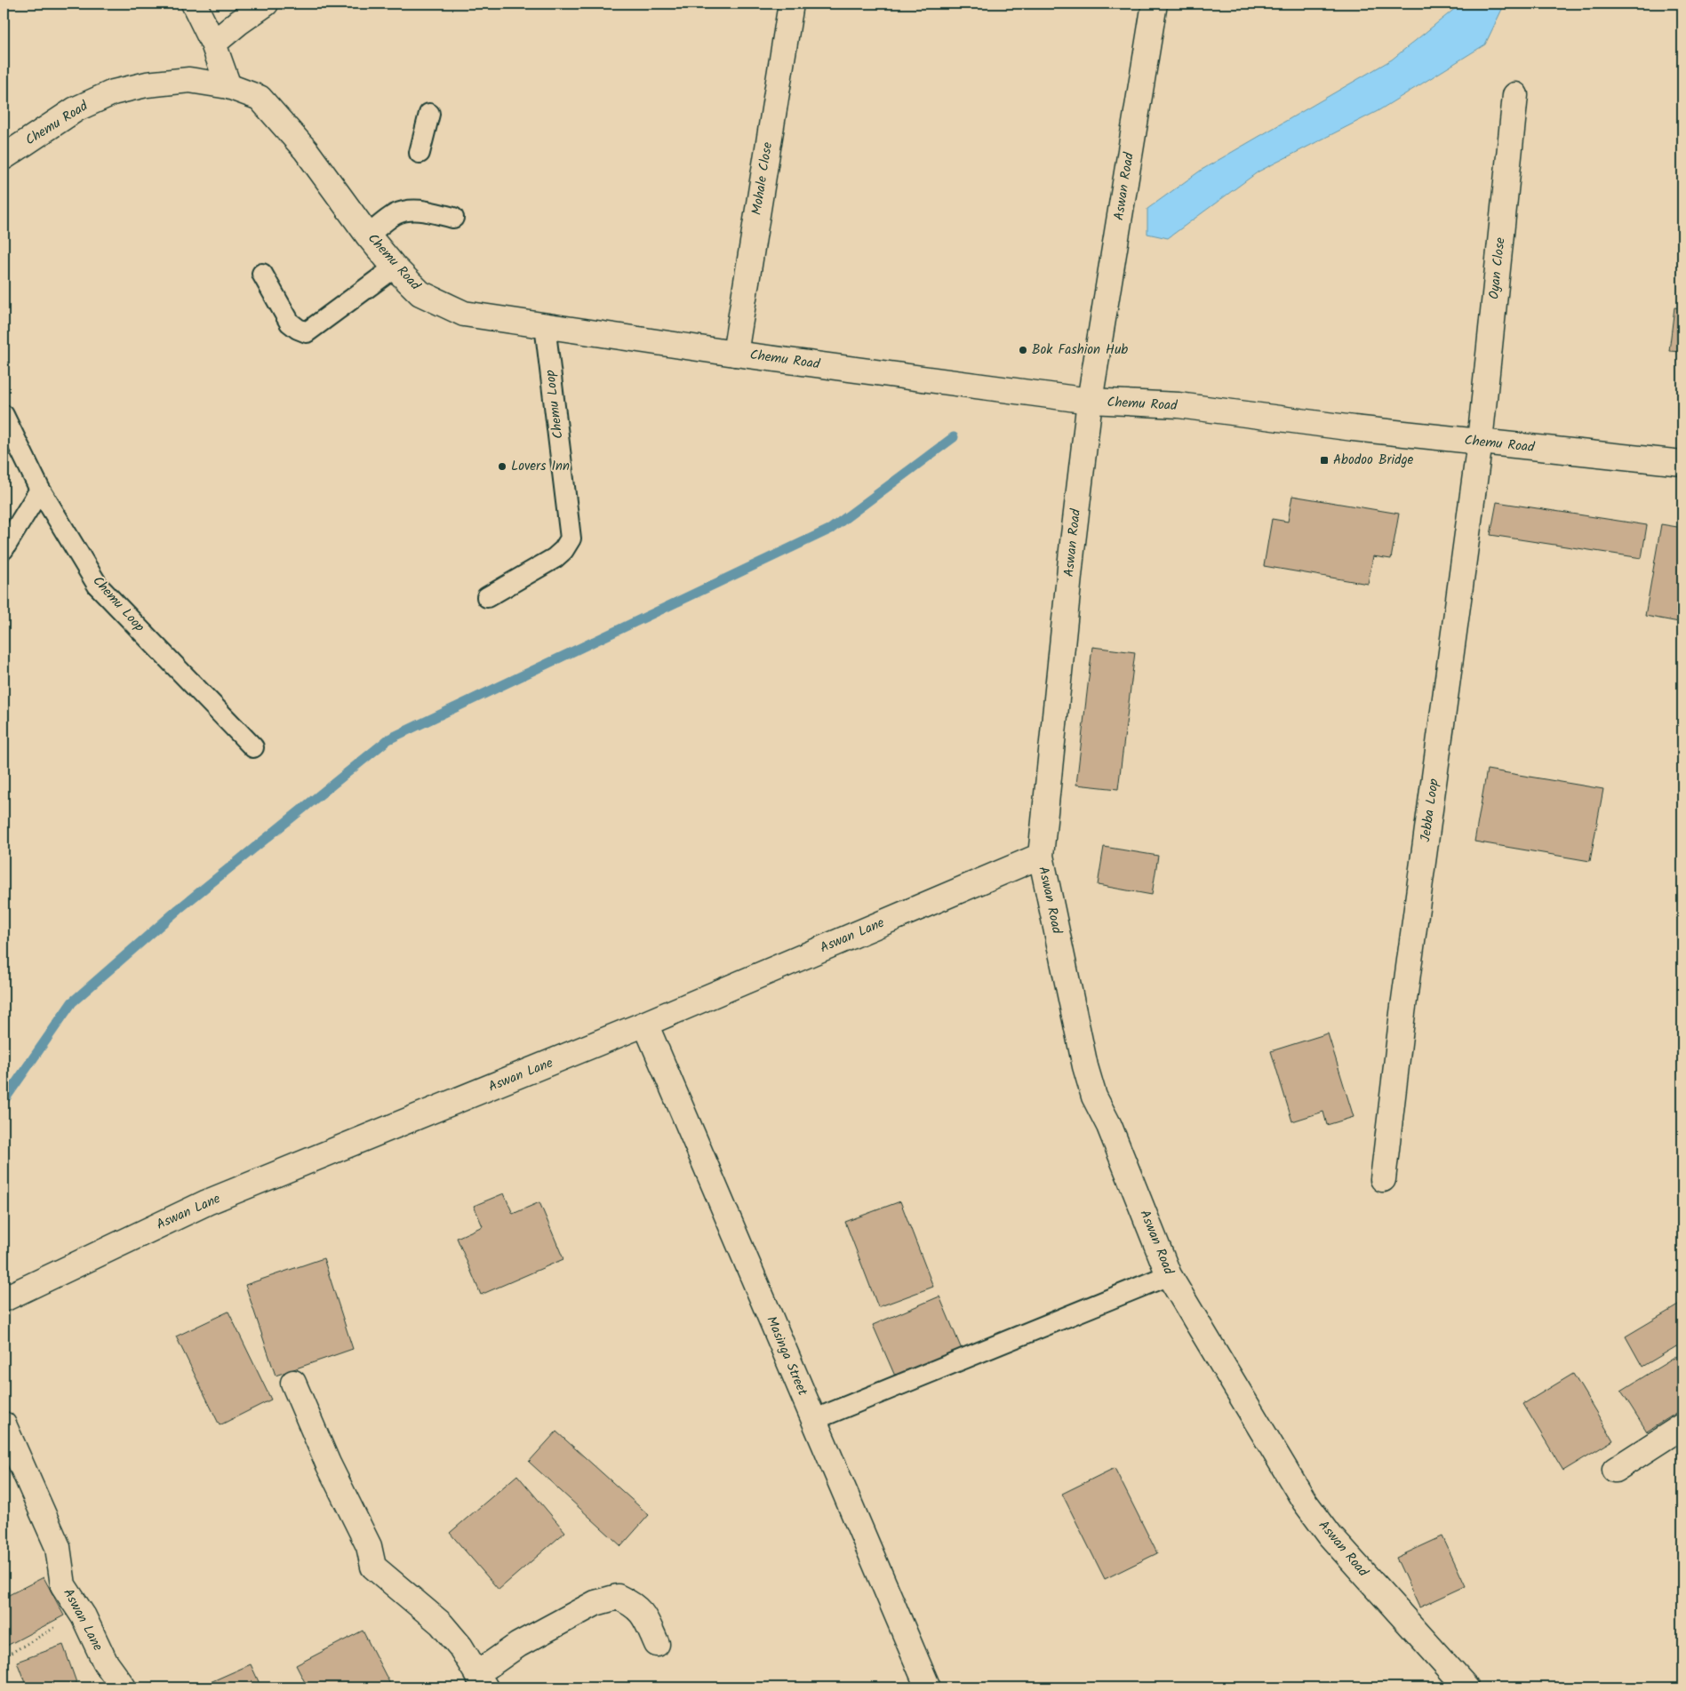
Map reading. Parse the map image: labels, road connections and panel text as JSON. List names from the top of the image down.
{
  "streets": {
    "street": [
      "Chemu Road",
      "Mohale Close",
      "Aswan Road",
      "Oyan Close",
      "Jebba Loop",
      "Aswan Lane",
      "Masinga Street"
    ],
    "lane": ["Chemu Loop"]
  },
  "crossings": [
    ["Chemu Road", "Mohale Close"],
    ["Chemu Road", "Aswan Road"],
    ["Chemu Road", "Oyan Close"],
    ["Chemu Road", "Chemu Loop"],
    ["Chemu Road", "Jebba Loop"],
    ["Aswan Road", "Aswan Lane"],
    ["Oyan Close", "Jebba Loop"],
    ["Aswan Lane", "Masinga Street"]
  ],
  "places": {
    "other": ["Bok Fashion Hub", "Lovers Inn"],
    "transit": ["Abodoo Bridge"]
  }
}
